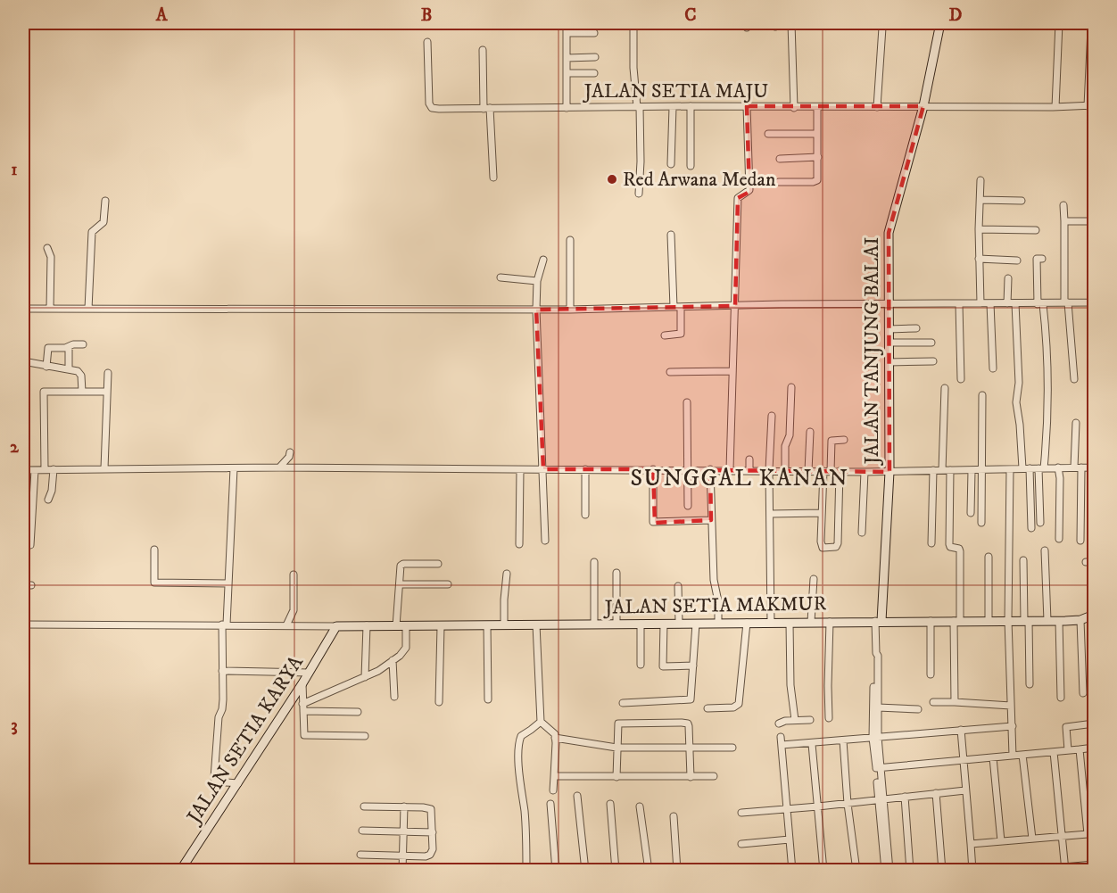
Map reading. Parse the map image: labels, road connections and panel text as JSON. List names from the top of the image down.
{
  "streets": {
    "main road": ["JALAN TANJUNG BALAI", "JALAN SETIA MAKMUR", "JALAN SETIA KARYA"],
    "street": ["JALAN SETIA MAJU"]
  },
  "crossings": [
    ["JALAN SETIA MAJU", "JALAN TANJUNG BALAI"],
    ["JALAN TANJUNG BALAI", "JALAN SETIA MAKMUR"],
    ["JALAN SETIA MAKMUR", "JALAN SETIA KARYA"]
  ],
  "districts": ["SUNGGAL KANAN"],
  "places": ["Red Arwana Medan"],
  "grid": {
    "columns": [
      "A",
      "B",
      "C",
      "D"
    ],
    "rows": ["1", "2", "3"]
  }
}
